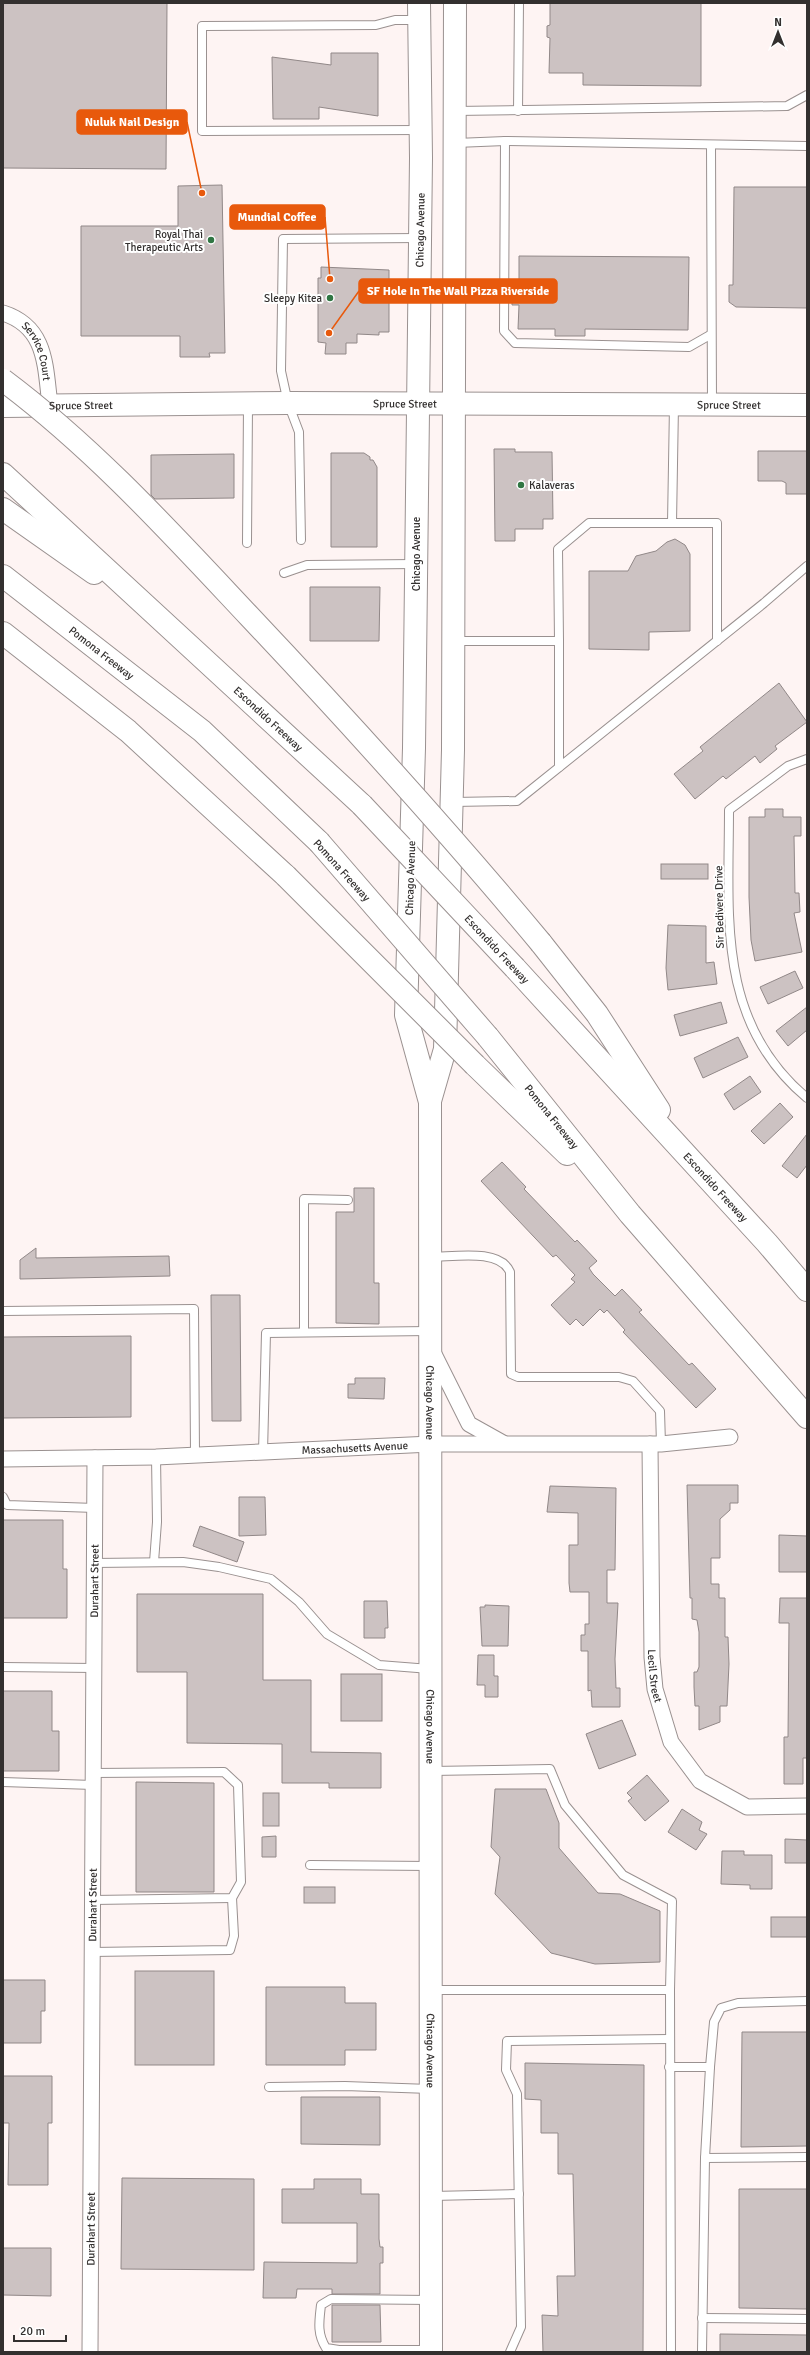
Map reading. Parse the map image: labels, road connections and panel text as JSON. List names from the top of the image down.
{
  "streets": {
    "main road": [
      "Chicago Avenue",
      "Spruce Street",
      "Pomona Freeway",
      "Escondido Freeway"
    ],
    "street": [
      "Service Court",
      "Massachusetts Avenue",
      "Durahart Street",
      "Lecil Street"
    ],
    "lane": ["Sir Bedivere Drive"]
  },
  "crossings": [
    ["Chicago Avenue", "Spruce Street"],
    ["Chicago Avenue", "Massachusetts Avenue"],
    ["Service Court", "Spruce Street"],
    ["Massachusetts Avenue", "Durahart Street"],
    ["Massachusetts Avenue", "Lecil Street"]
  ],
  "places": [
    "Nuluk Nail Design",
    "Royal Thai Therapeutic Arts",
    "Mundial Coffee",
    "Sleepy Kitea",
    "SF Hole In The Wall Pizza Riverside",
    "Kalaveras"
  ],
  "scale_bar": "20 m",
  "north": "top"
}
